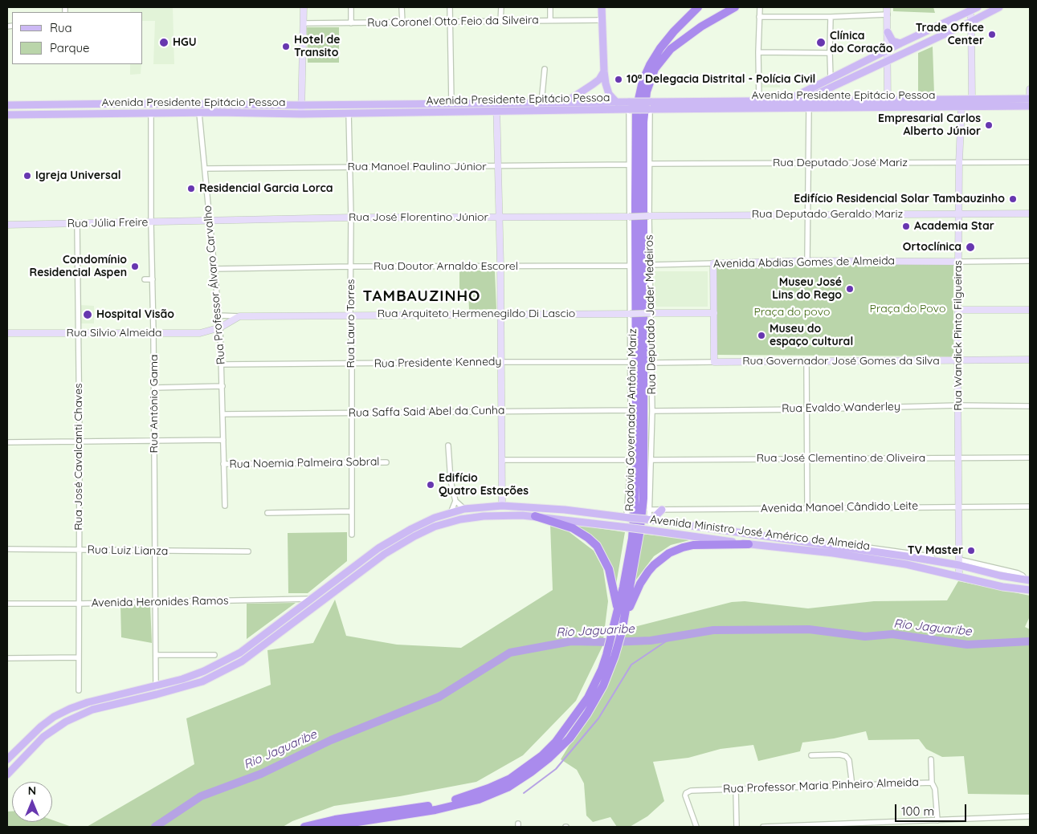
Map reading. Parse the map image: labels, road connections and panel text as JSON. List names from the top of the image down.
{
  "streets": {
    "highway": ["Rodovia Governador Antônio Mariz"],
    "main road": ["Avenida Presidente Epitácio Pessoa", "Avenida Ministro José Américo de Almeida"],
    "street": [
      "Rua Coronel Otto Feio da Silveira",
      "Rua Deputado José Mariz",
      "Rua Manoel Paulino Júnior",
      "Rua Deputado Geraldo Mariz",
      "Rua José Florentino Júnior",
      "Rua Júlia Freire",
      "Avenida Abdias Gomes de Almeida",
      "Rua Doutor Arnaldo Escorel",
      "Rua Professor Álvaro Carvalho",
      "Rua Arquiteto Hermenegildo Di Lascio",
      "Rua Deputado Jader Medeiros",
      "Rua Lauro Torres",
      "Rua Silvio Almeida",
      "Rua Wandick Pinto Filgueiras",
      "Rua Governador José Gomes da Silva",
      "Rua Presidente Kennedy",
      "Rua Antônio Gama",
      "Rua Evaldo Wanderley",
      "Rua Saffa Said Abel da Cunha",
      "Rua José Cavalcanti Chaves",
      "Rua José Clementino de Oliveira",
      "Rua Noemia Palmeira Sobral",
      "Avenida Manoel Cândido Leite",
      "Rua Luiz Lianza",
      "Avenida Heronides Ramos",
      "Rua Professor Maria Pinheiro Almeida"
    ]
  },
  "crossings": [
    ["Avenida Presidente Epitácio Pessoa", "Rua Professor Álvaro Carvalho"],
    ["Avenida Presidente Epitácio Pessoa", "Rua Deputado Jader Medeiros"],
    ["Avenida Presidente Epitácio Pessoa", "Rua Lauro Torres"],
    ["Avenida Presidente Epitácio Pessoa", "Rua Wandick Pinto Filgueiras"],
    ["Avenida Presidente Epitácio Pessoa", "Rua Antônio Gama"],
    ["Rua Deputado José Mariz", "Rua Deputado Jader Medeiros"],
    ["Rua Deputado José Mariz", "Rua Wandick Pinto Filgueiras"],
    ["Rua Manoel Paulino Júnior", "Rua Professor Álvaro Carvalho"],
    ["Rua Manoel Paulino Júnior", "Rua Deputado Jader Medeiros"],
    ["Rua Manoel Paulino Júnior", "Rua Lauro Torres"],
    ["Rua Deputado Geraldo Mariz", "Rua José Florentino Júnior"],
    ["Rua Deputado Geraldo Mariz", "Rua Deputado Jader Medeiros"],
    ["Rua Deputado Geraldo Mariz", "Rua Wandick Pinto Filgueiras"],
    ["Rua José Florentino Júnior", "Rua Júlia Freire"],
    ["Rua José Florentino Júnior", "Rua Professor Álvaro Carvalho"],
    ["Rua José Florentino Júnior", "Rua Deputado Jader Medeiros"],
    ["Rua José Florentino Júnior", "Rua Lauro Torres"],
    ["Rua Júlia Freire", "Rua Professor Álvaro Carvalho"],
    ["Rua Júlia Freire", "Rua Antônio Gama"],
    ["Rua Júlia Freire", "Rua José Cavalcanti Chaves"],
    ["Avenida Abdias Gomes de Almeida", "Rua Deputado Jader Medeiros"],
    ["Avenida Abdias Gomes de Almeida", "Rua Wandick Pinto Filgueiras"],
    ["Rua Doutor Arnaldo Escorel", "Rua Professor Álvaro Carvalho"],
    ["Rua Doutor Arnaldo Escorel", "Rua Deputado Jader Medeiros"],
    ["Rua Doutor Arnaldo Escorel", "Rua Lauro Torres"],
    ["Rua Professor Álvaro Carvalho", "Rua Arquiteto Hermenegildo Di Lascio"],
    ["Rua Professor Álvaro Carvalho", "Rua Silvio Almeida"],
    ["Rua Professor Álvaro Carvalho", "Rua Presidente Kennedy"],
    ["Rua Professor Álvaro Carvalho", "Rua Saffa Said Abel da Cunha"],
    ["Rua Professor Álvaro Carvalho", "Rua Noemia Palmeira Sobral"],
    ["Rua Arquiteto Hermenegildo Di Lascio", "Rua Deputado Jader Medeiros"],
    ["Rua Arquiteto Hermenegildo Di Lascio", "Rua Lauro Torres"],
    ["Rua Arquiteto Hermenegildo Di Lascio", "Rua Silvio Almeida"],
    ["Rua Deputado Jader Medeiros", "Rua Governador José Gomes da Silva"],
    ["Rua Deputado Jader Medeiros", "Rua Presidente Kennedy"],
    ["Rua Deputado Jader Medeiros", "Rua Evaldo Wanderley"],
    ["Rua Deputado Jader Medeiros", "Rua Saffa Said Abel da Cunha"],
    ["Rua Deputado Jader Medeiros", "Rua José Clementino de Oliveira"],
    ["Rua Deputado Jader Medeiros", "Avenida Manoel Cândido Leite"],
    ["Rua Deputado Jader Medeiros", "Avenida Ministro José Américo de Almeida"],
    ["Rua Lauro Torres", "Rua Presidente Kennedy"],
    ["Rua Lauro Torres", "Rua Saffa Said Abel da Cunha"],
    ["Rua Lauro Torres", "Rua Noemia Palmeira Sobral"],
    ["Rua Silvio Almeida", "Rua Antônio Gama"],
    ["Rua Silvio Almeida", "Rua José Cavalcanti Chaves"],
    ["Rua Wandick Pinto Filgueiras", "Rua Governador José Gomes da Silva"],
    ["Rua Wandick Pinto Filgueiras", "Rua Evaldo Wanderley"],
    ["Rua Wandick Pinto Filgueiras", "Rua José Clementino de Oliveira"],
    ["Rua Wandick Pinto Filgueiras", "Avenida Manoel Cândido Leite"],
    ["Rua Wandick Pinto Filgueiras", "Avenida Ministro José Américo de Almeida"],
    ["Rua Antônio Gama", "Avenida Ministro José Américo de Almeida"],
    ["Rua Antônio Gama", "Rua Luiz Lianza"],
    ["Rua Antônio Gama", "Avenida Heronides Ramos"],
    ["Rua José Cavalcanti Chaves", "Rua Luiz Lianza"],
    ["Rua José Cavalcanti Chaves", "Avenida Heronides Ramos"],
    ["Avenida Ministro José Américo de Almeida", "Avenida Heronides Ramos"]
  ],
  "districts": ["TAMBAUZINHO"],
  "water": ["Rio Jaguaribe"],
  "parks": ["Praça do Povo", "Praça do povo"],
  "places": [
    "Trade Office Center",
    "HGU",
    "Clínica do Coração",
    "Hotel de Transito",
    "10ª Delegacia Distrital - Polícia Civil",
    "Empresarial Carlos Alberto Júnior",
    "Igreja Universal",
    "Residencial Garcia Lorca",
    "Edifício Residencial Solar Tambauzinho",
    "Academia Star",
    "Ortoclínica",
    "Condomínio Residencial Aspen",
    "Museu José Lins do Rego",
    "Hospital Visão",
    "Museu do espaço cultural",
    "Edifício Quatro Estações",
    "TV Master"
  ],
  "legend": ["Rua", "Parque"],
  "scale_bar": "100 m",
  "north": "top"
}
